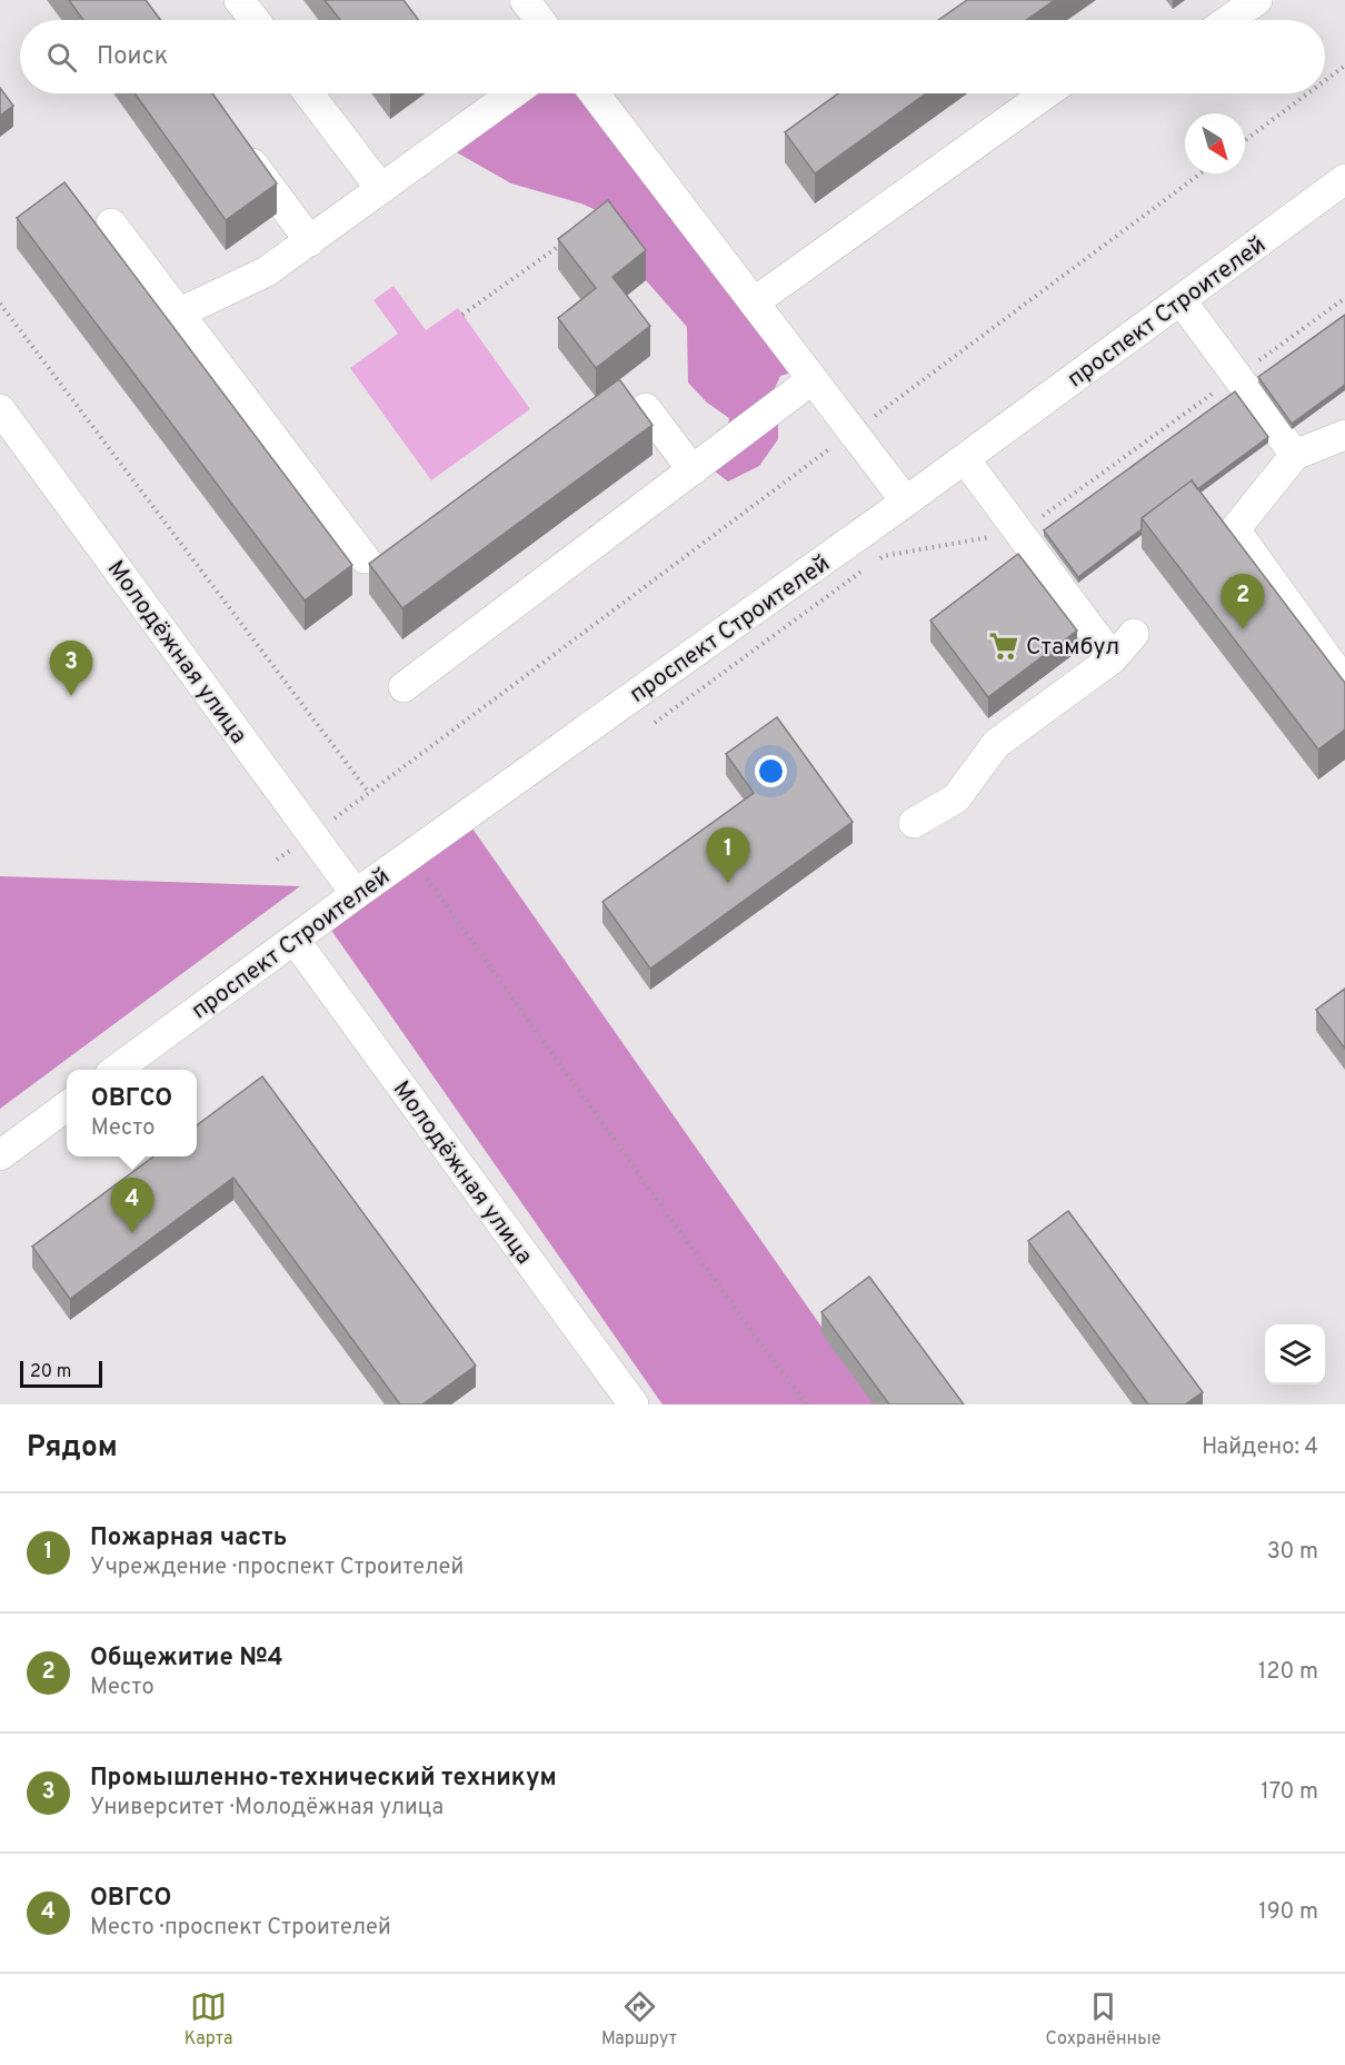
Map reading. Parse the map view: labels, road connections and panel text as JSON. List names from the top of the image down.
{
  "streets": {
    "street": ["проспект Строителей", "Молодёжная улица"]
  },
  "crossings": [
    ["проспект Строителей", "Молодёжная улица"]
  ],
  "places": {
    "supermarket": ["Стамбул"]
  },
  "scale_bar": "20 m",
  "north": "bottom right",
  "page": {
    "search": "Поиск",
    "pins": [
      "2",
      "3",
      "1",
      "4"
    ],
    "popup": ["ОВГСО", "Место"],
    "scale": "20 m",
    "heading": ["Рядом", "Найдено: 4"],
    "list": [
      {
        "mark": "1",
        "name": "Пожарная часть",
        "note": "Учреждение · проспект Строителей",
        "value": "30 m"
      },
      {
        "mark": "2",
        "name": "Общежитие №4",
        "note": "Место",
        "value": "120 m"
      },
      {
        "mark": "3",
        "name": "Промышленно-технический техникум",
        "note": "Университет · Молодёжная улица",
        "value": "170 m"
      },
      {
        "mark": "4",
        "name": "ОВГСО",
        "note": "Место · проспект Строителей",
        "value": "190 m"
      }
    ],
    "nav": ["Карта", "Маршрут", "Сохранённые"]
  }
}
